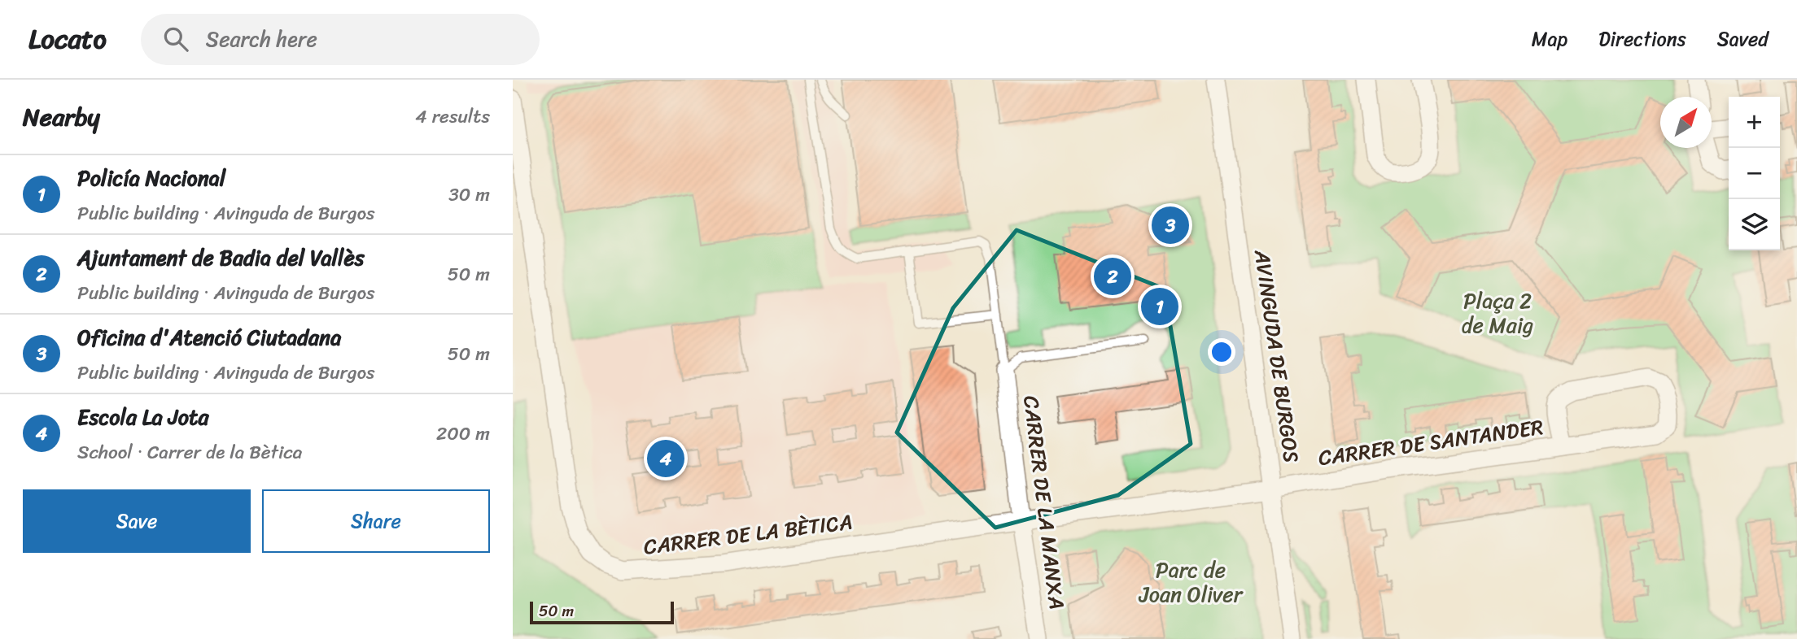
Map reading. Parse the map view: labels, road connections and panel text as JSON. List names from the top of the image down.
{
  "streets": {
    "street": [
      "AVINGUDA DE BURGOS",
      "CARRER DE SANTANDER",
      "CARRER DE LA MANXA",
      "CARRER DE LA BÈTICA"
    ]
  },
  "crossings": [
    ["AVINGUDA DE BURGOS", "CARRER DE SANTANDER"],
    ["AVINGUDA DE BURGOS", "CARRER DE LA BÈTICA"],
    ["CARRER DE SANTANDER", "CARRER DE LA BÈTICA"],
    ["CARRER DE LA MANXA", "CARRER DE LA BÈTICA"]
  ],
  "parks": ["Plaça 2 de Maig", "Parc de Joan Oliver"],
  "scale_bar": "50 m",
  "north": "top right",
  "page": {
    "header": "Locato",
    "search": "Search here",
    "nav": ["Map", "Directions", "Saved"],
    "heading": ["Nearby", "4 results"],
    "map_buttons": ["+", "−"],
    "list": [
      {
        "mark": "1",
        "name": "Policía Nacional",
        "note": "Public building · Avinguda de Burgos",
        "value": "30 m"
      },
      {
        "mark": "2",
        "name": "Ajuntament de Badia del Vallès",
        "note": "Public building · Avinguda de Burgos",
        "value": "50 m"
      },
      {
        "mark": "3",
        "name": "Oficina d'Atenció Ciutadana",
        "note": "Public building · Avinguda de Burgos",
        "value": "50 m"
      },
      {
        "mark": "4",
        "name": "Escola La Jota",
        "note": "School · Carrer de la Bètica",
        "value": "200 m"
      }
    ],
    "pins": [
      "3",
      "2",
      "1",
      "4"
    ],
    "buttons": ["Save", "Share"],
    "scale": "50 m"
  }
}
